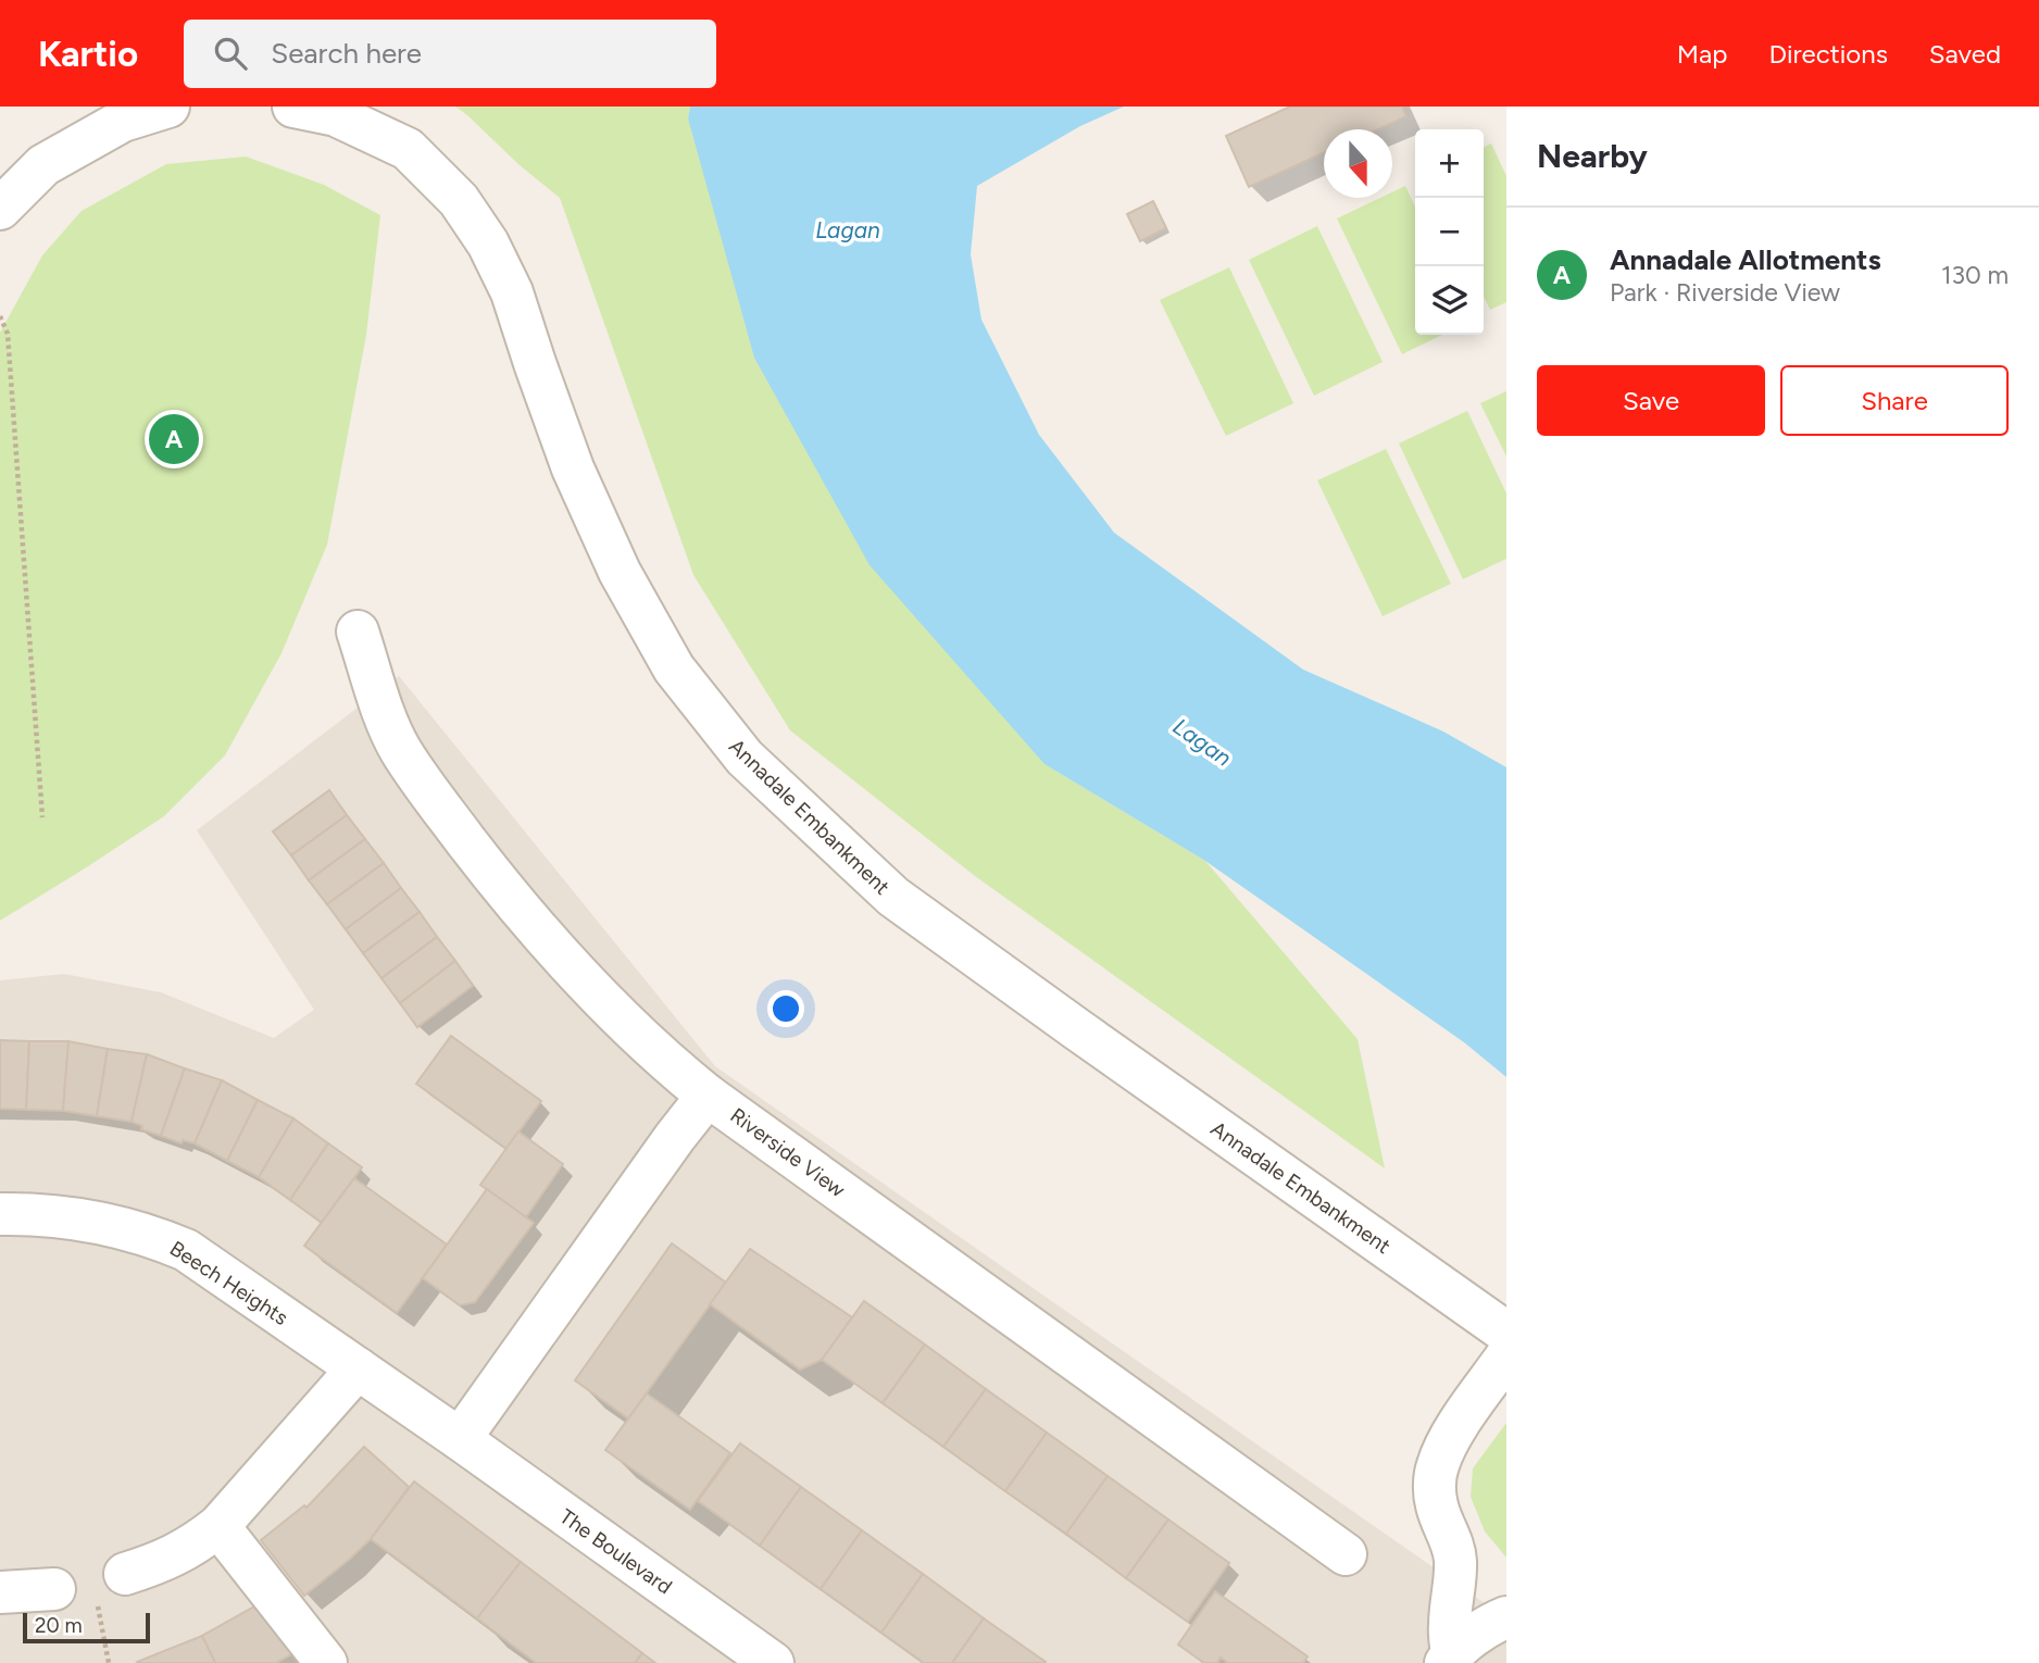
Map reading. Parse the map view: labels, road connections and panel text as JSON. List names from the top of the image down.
{
  "streets": {
    "street": [
      "Annadale Embankment",
      "Riverside View",
      "Beech Heights",
      "The Boulevard"
    ]
  },
  "crossings": [
    ["Beech Heights", "The Boulevard"]
  ],
  "water": ["Lagan"],
  "scale_bar": "20 m",
  "north": "bottom",
  "page": {
    "header": "Kartio",
    "search": "Search here",
    "nav": ["Map", "Directions", "Saved"],
    "heading": "Nearby",
    "map_buttons": ["+", "−"],
    "list": [
      {
        "mark": "A",
        "name": "Annadale Allotments",
        "note": "Park · Riverside View",
        "value": "130 m"
      }
    ],
    "buttons": ["Save", "Share"],
    "pins": "A",
    "scale": "20 m"
  }
}
